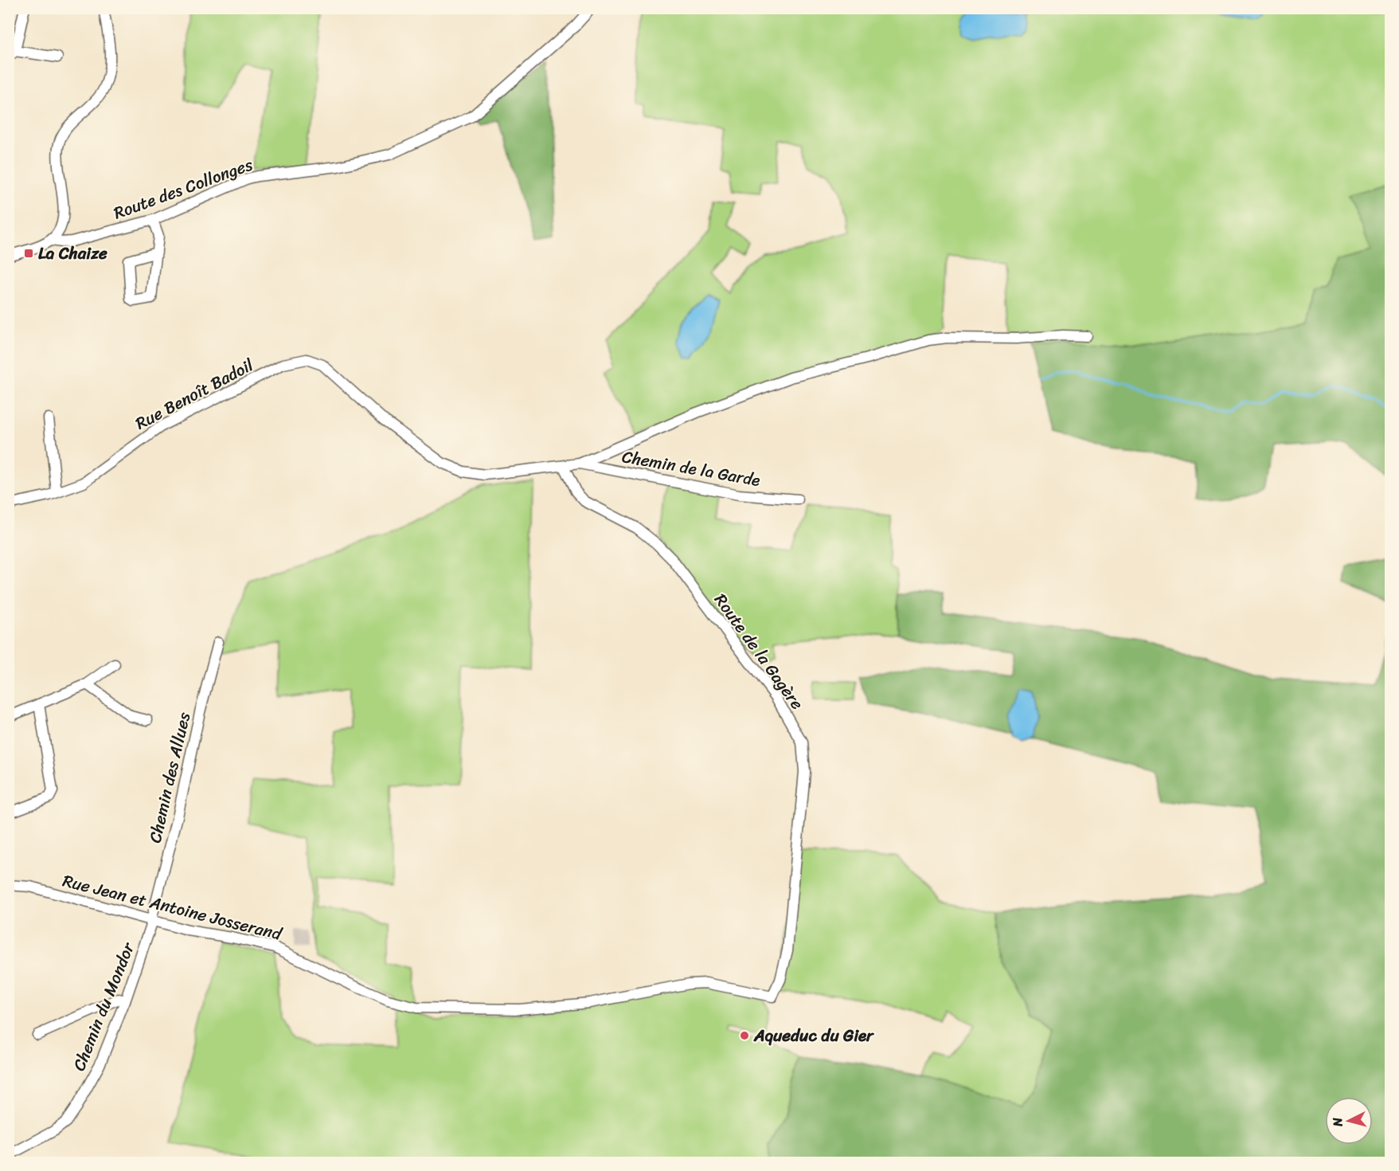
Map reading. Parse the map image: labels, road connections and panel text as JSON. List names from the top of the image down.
{
  "streets": {
    "street": [
      "Route des Collonges",
      "Rue Benoît Badoil",
      "Chemin de la Garde",
      "Route de la Gagère",
      "Chemin des Allues",
      "Rue Jean et Antoine Josserand",
      "Chemin du Mondor"
    ]
  },
  "crossings": [
    ["Rue Benoît Badoil", "Route de la Gagère"],
    ["Route de la Gagère", "Rue Jean et Antoine Josserand"],
    ["Chemin des Allues", "Rue Jean et Antoine Josserand"],
    ["Chemin des Allues", "Chemin du Mondor"],
    ["Rue Jean et Antoine Josserand", "Chemin du Mondor"]
  ],
  "places": {
    "transit": ["La Chaize"],
    "other": ["Aqueduc du Gier"]
  },
  "north": "left"
}
